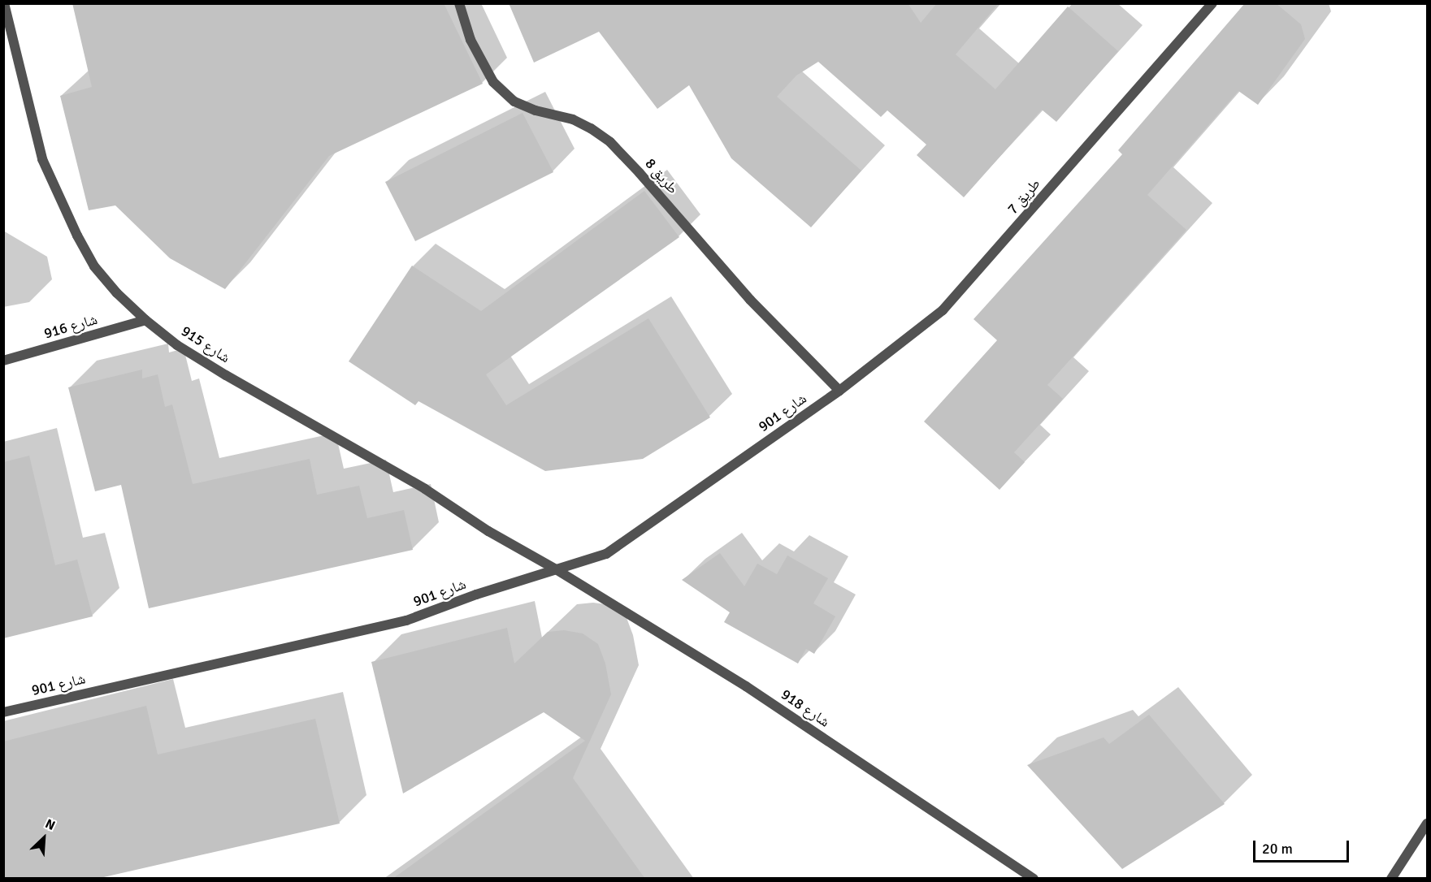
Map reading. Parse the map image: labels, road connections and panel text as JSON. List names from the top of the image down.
{
  "streets": {
    "street": [
      "طريق 8",
      "7 طريق",
      "شارع 916",
      "شارع 915",
      "شارع 901",
      "شارع 918"
    ]
  },
  "crossings": [
    ["طريق 8", "7 طريق"],
    ["طريق 8", "شارع 901"],
    ["7 طريق", "شارع 901"],
    ["شارع 916", "شارع 915"],
    ["شارع 915", "شارع 901"],
    ["شارع 915", "شارع 918"],
    ["شارع 901", "شارع 918"]
  ],
  "scale_bar": "20 m",
  "north": "top right"
}
